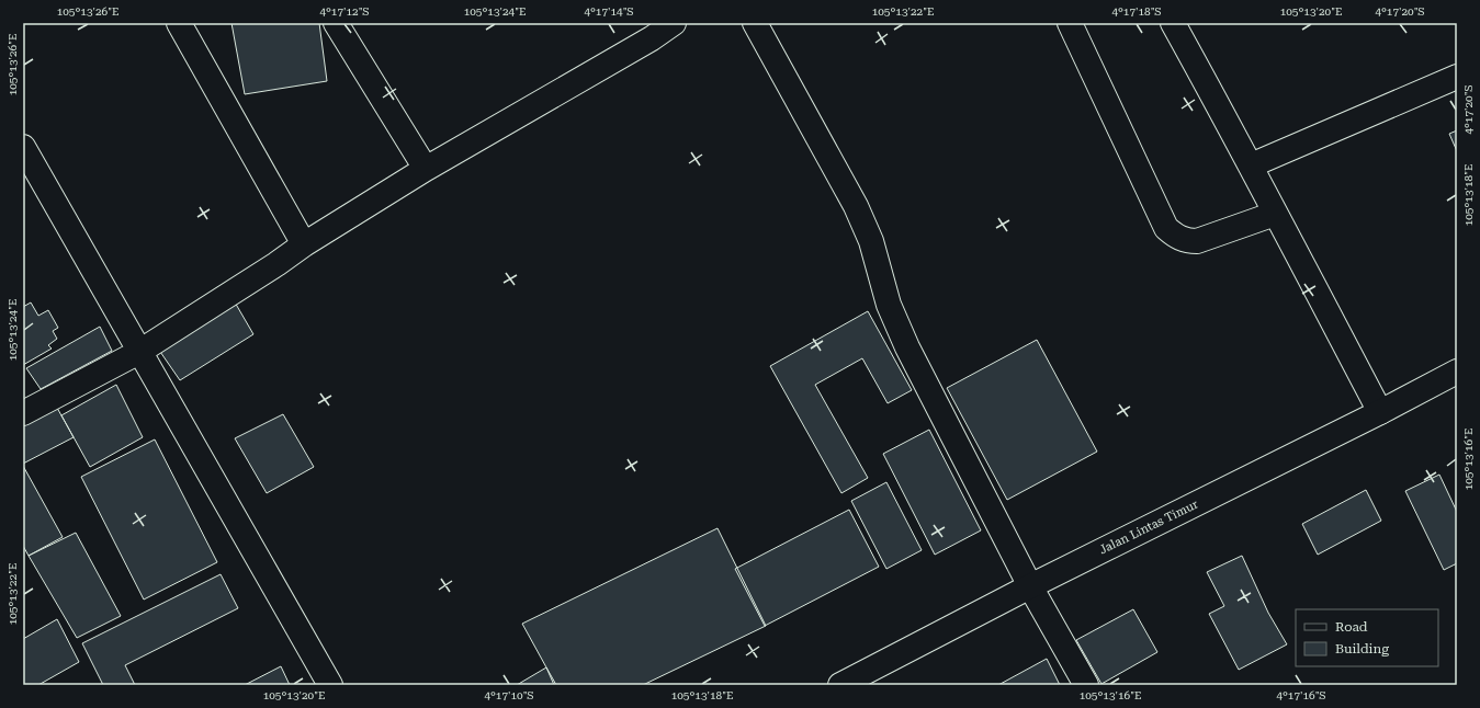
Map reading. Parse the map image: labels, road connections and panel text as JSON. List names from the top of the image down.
{
  "streets": {
    "main road": ["Jalan Lintas Timur"]
  },
  "legend": ["Road", "Building"],
  "coordinates": [
    "105°13'26\"E",
    "4°17'12\"S",
    "105°13'24\"E",
    "4°17'14\"S",
    "105°13'22\"E",
    "4°17'18\"S",
    "105°13'20\"E",
    "4°17'20\"S",
    "105°13'18\"E",
    "105°13'16\"E",
    "4°17'10\"S",
    "4°17'16\"S"
  ]
}
